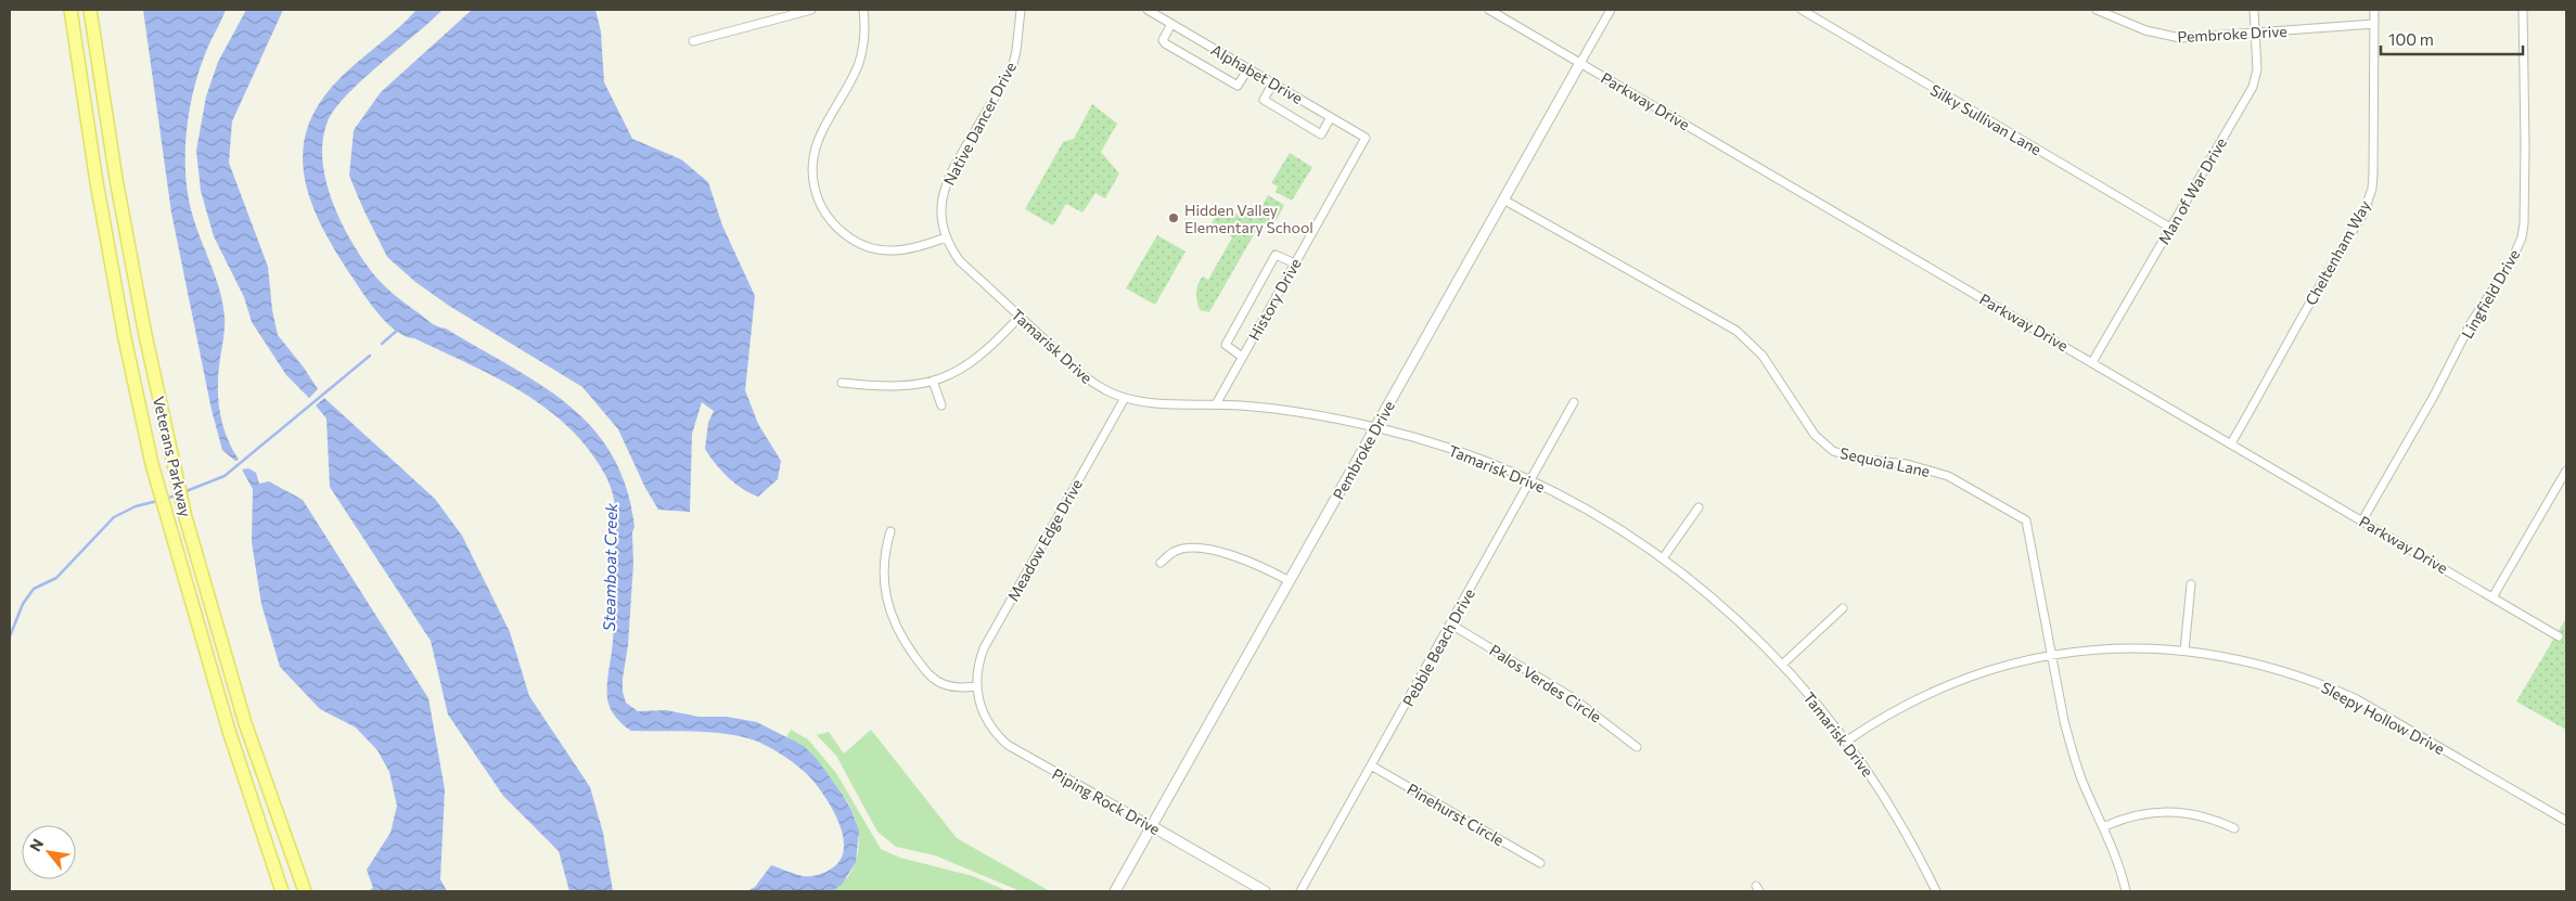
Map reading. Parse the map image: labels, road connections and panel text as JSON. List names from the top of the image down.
{
  "streets": {
    "main road": ["Veterans Parkway"],
    "street": [
      "Pembroke Drive",
      "Alphabet Drive",
      "Parkway Drive",
      "Silky Sullivan Lane",
      "Native Dancer Drive",
      "Man of War Drive",
      "Cheltenham Way",
      "Lingfield Drive",
      "History Drive",
      "Tamarisk Drive",
      "Sequoia Lane",
      "Meadow Edge Drive",
      "Pebble Beach Drive",
      "Palos Verdes Circle",
      "Sleepy Hollow Drive",
      "Piping Rock Drive",
      "Pinehurst Circle"
    ]
  },
  "crossings": [
    ["Pembroke Drive", "Parkway Drive"],
    ["Pembroke Drive", "Man of War Drive"],
    ["Pembroke Drive", "Cheltenham Way"],
    ["Pembroke Drive", "Tamarisk Drive"],
    ["Pembroke Drive", "Sequoia Lane"],
    ["Pembroke Drive", "Piping Rock Drive"],
    ["Alphabet Drive", "History Drive"],
    ["Parkway Drive", "Man of War Drive"],
    ["Parkway Drive", "Cheltenham Way"],
    ["Parkway Drive", "Lingfield Drive"],
    ["Silky Sullivan Lane", "Man of War Drive"],
    ["Native Dancer Drive", "Tamarisk Drive"],
    ["History Drive", "Tamarisk Drive"],
    ["Tamarisk Drive", "Meadow Edge Drive"],
    ["Tamarisk Drive", "Pebble Beach Drive"],
    ["Tamarisk Drive", "Sleepy Hollow Drive"],
    ["Sequoia Lane", "Sleepy Hollow Drive"],
    ["Meadow Edge Drive", "Piping Rock Drive"],
    ["Pebble Beach Drive", "Palos Verdes Circle"],
    ["Pebble Beach Drive", "Pinehurst Circle"]
  ],
  "water": ["Steamboat Creek"],
  "places": ["Hidden Valley Elementary School"],
  "scale_bar": "100 m",
  "north": "top left"
}
